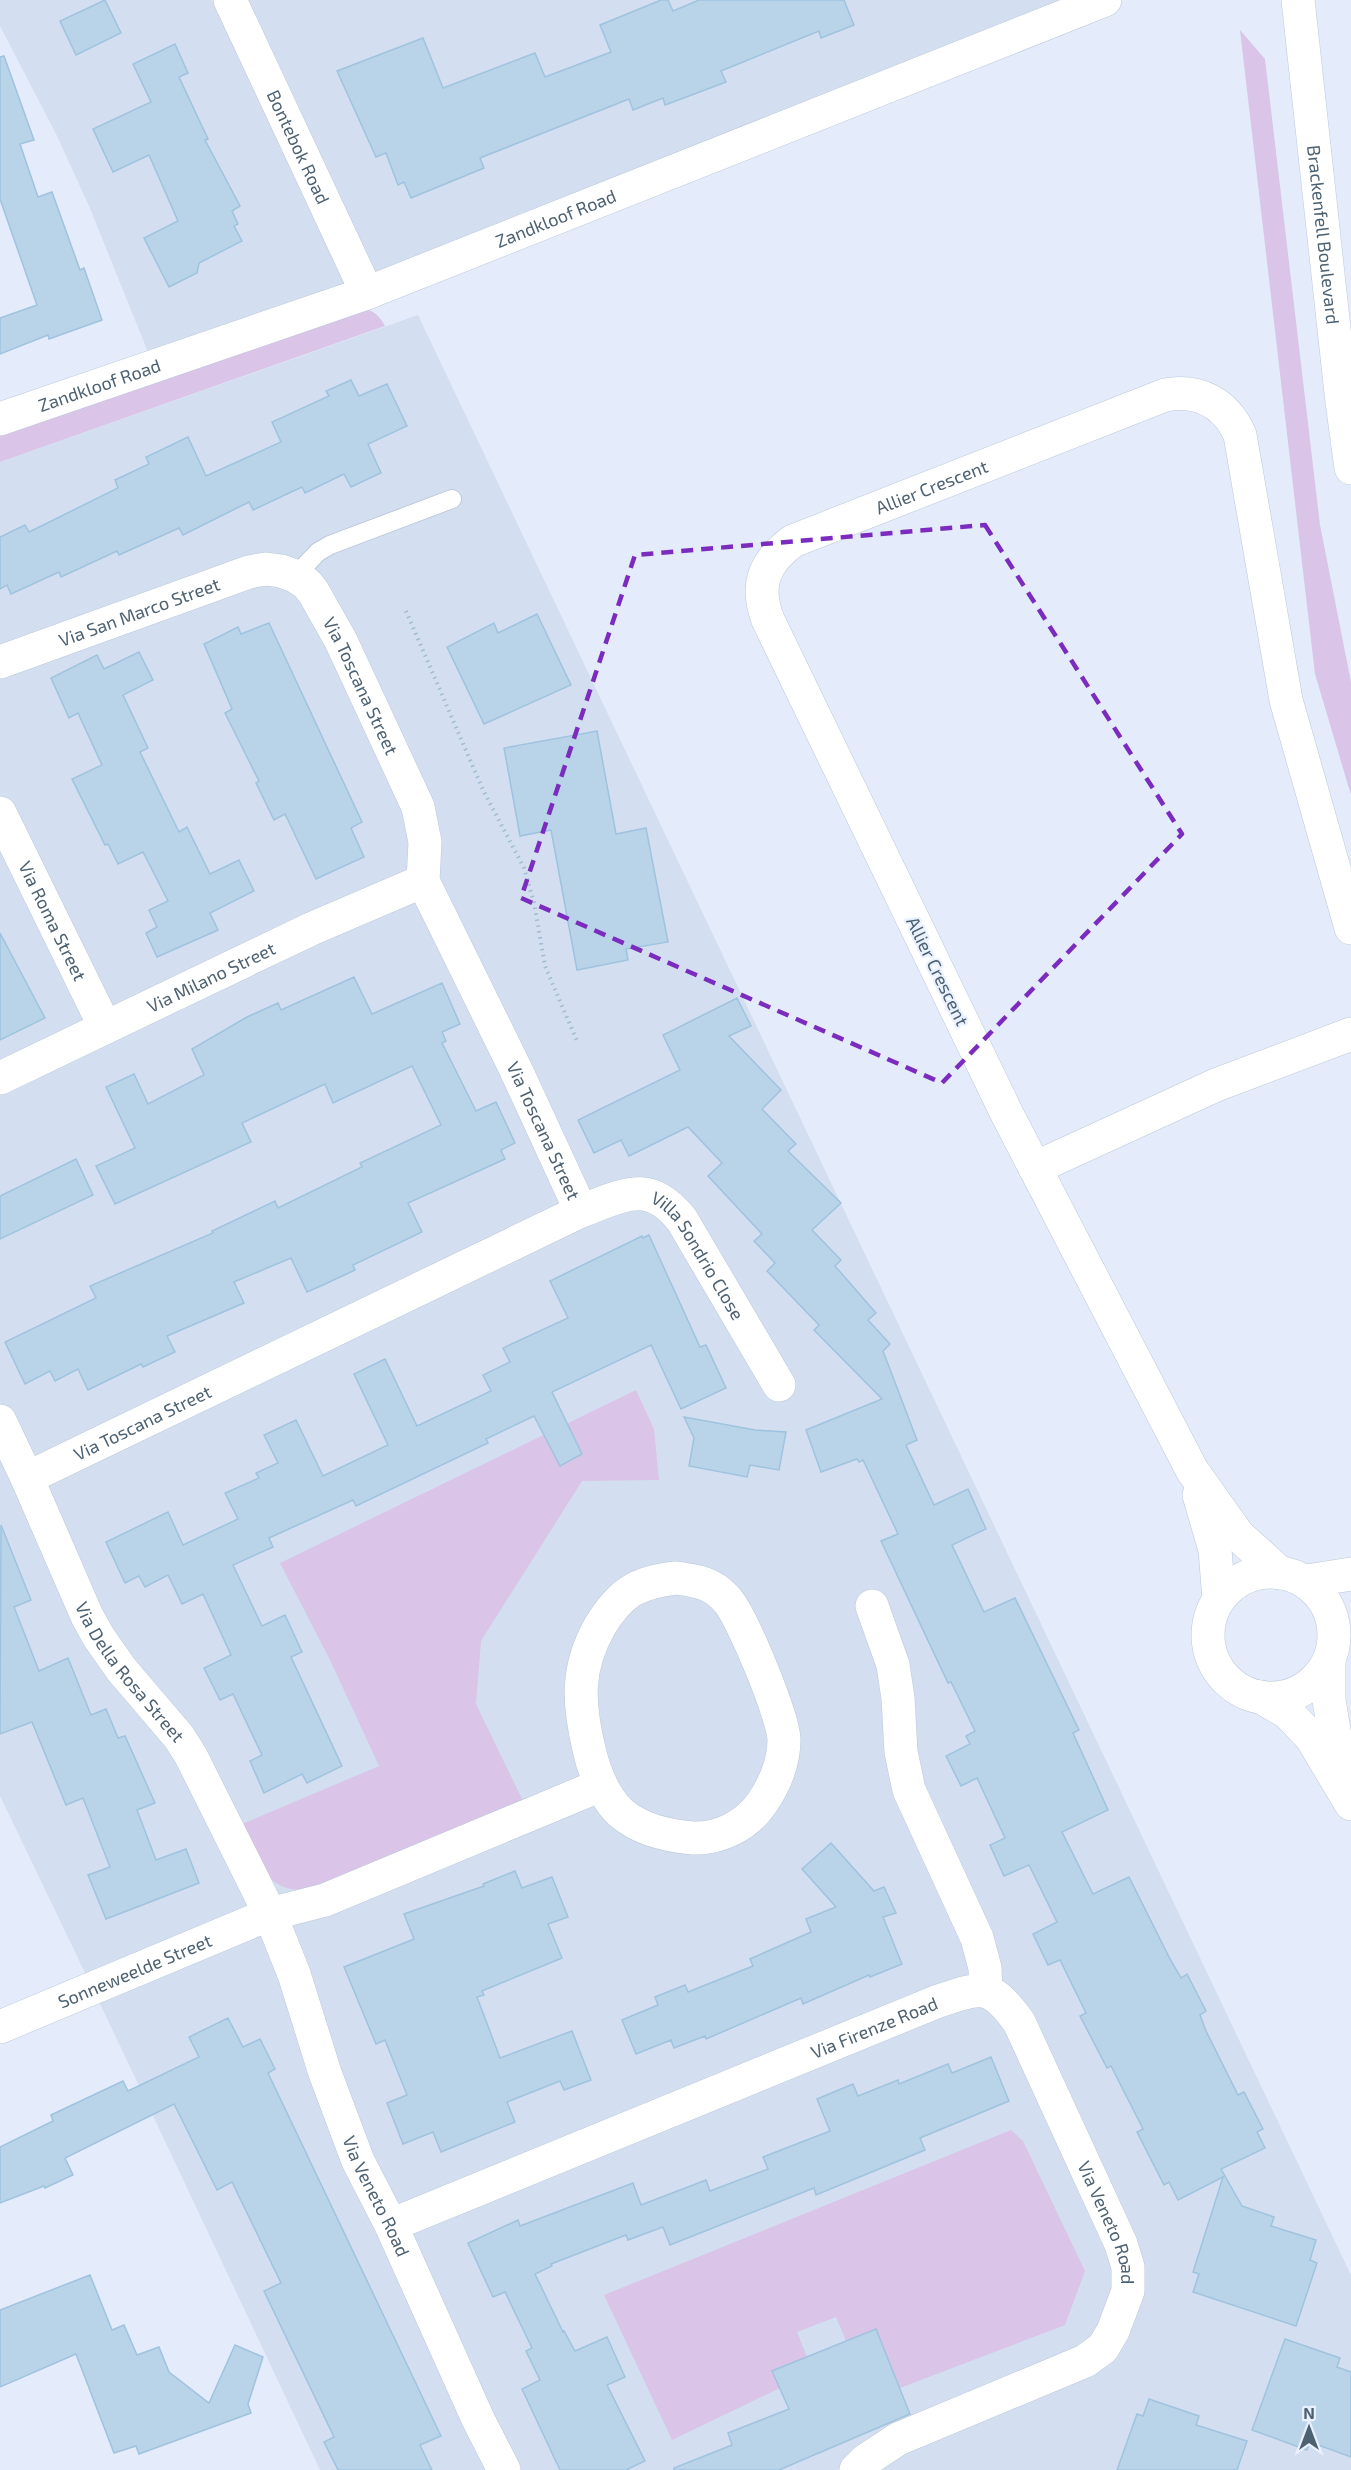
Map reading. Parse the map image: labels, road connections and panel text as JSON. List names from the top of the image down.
{
  "streets": {
    "street": [
      "Bontebok Road",
      "Zandkloof Road",
      "Brackenfell Boulevard",
      "Allier Crescent",
      "Via San Marco Street",
      "Via Toscana Street",
      "Via Roma Street",
      "Via Milano Street",
      "Villa Sondrio Close",
      "Via Della Rosa Street",
      "Sonneweelde Street",
      "Via Firenze Road",
      "Via Veneto Road"
    ]
  },
  "crossings": [
    ["Bontebok Road", "Zandkloof Road"],
    ["Via San Marco Street", "Via Toscana Street"],
    ["Via Toscana Street", "Via Milano Street"],
    ["Via Toscana Street", "Villa Sondrio Close"],
    ["Via Toscana Street", "Via Della Rosa Street"],
    ["Via Roma Street", "Via Milano Street"],
    ["Via Della Rosa Street", "Sonneweelde Street"],
    ["Via Della Rosa Street", "Via Veneto Road"],
    ["Sonneweelde Street", "Via Veneto Road"],
    ["Via Firenze Road", "Via Veneto Road"]
  ],
  "north": "top"
}
